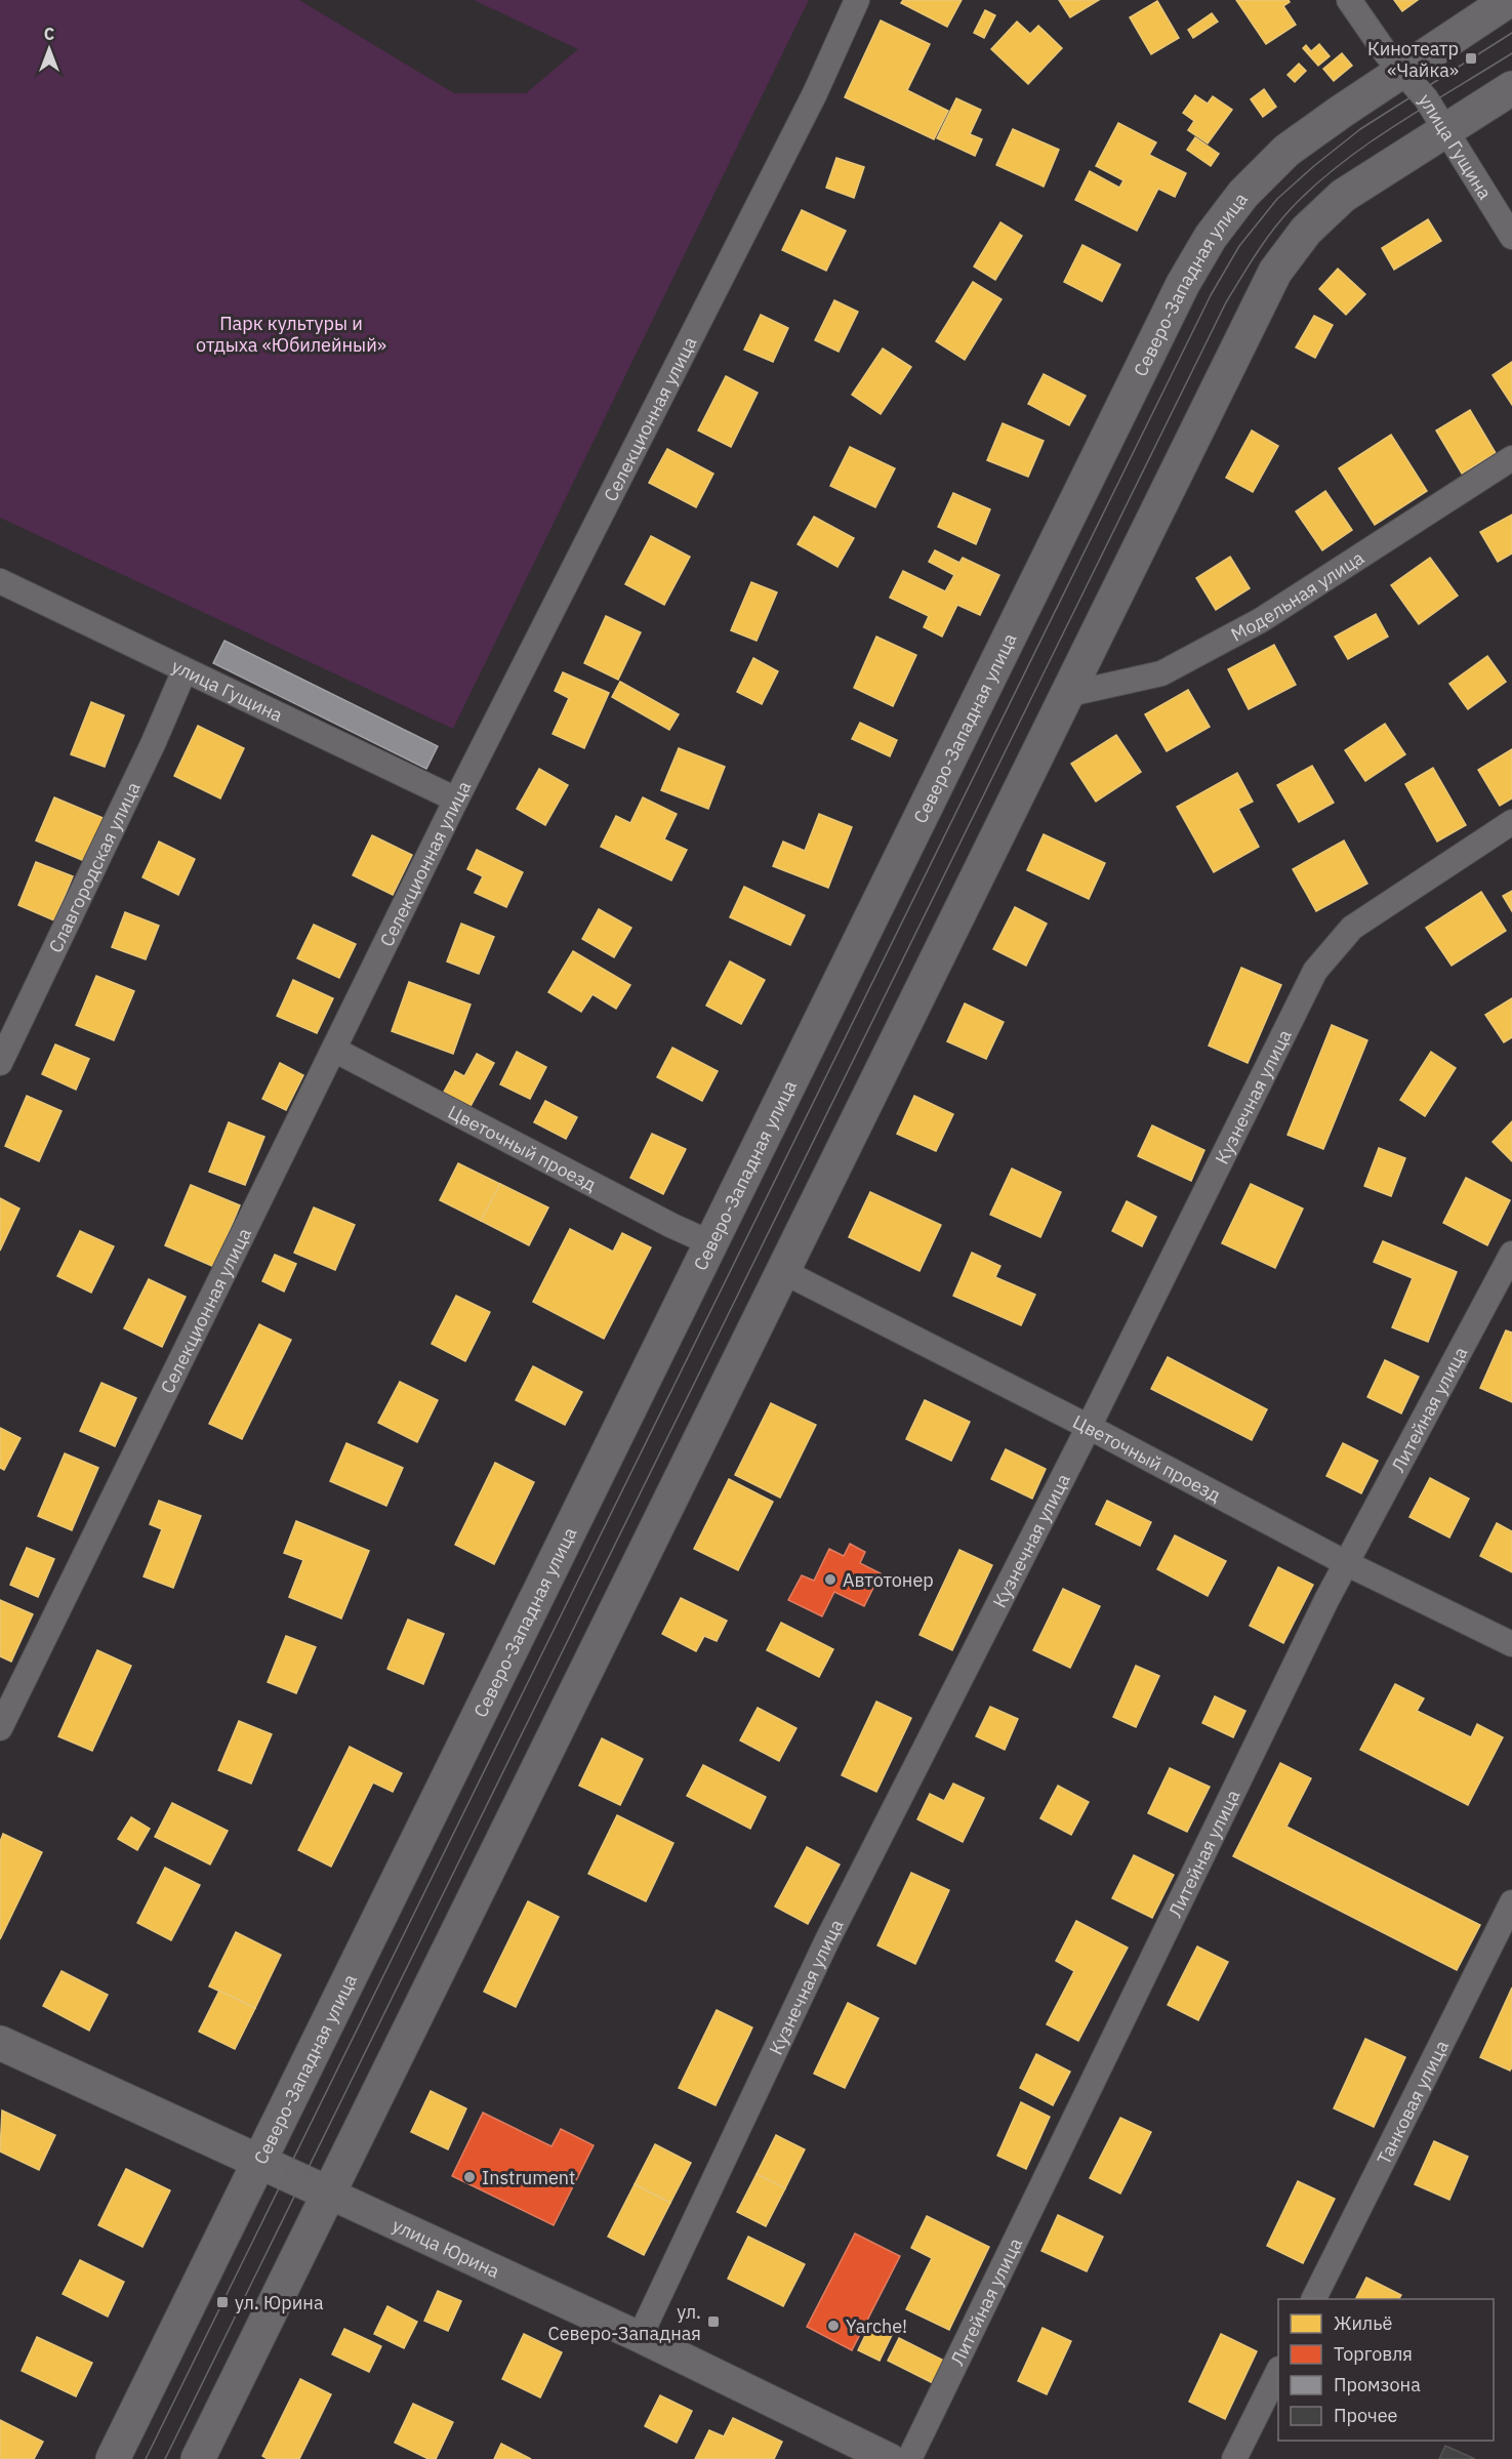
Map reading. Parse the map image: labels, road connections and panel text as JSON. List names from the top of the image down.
{
  "streets": {
    "main road": ["Северо-Западная улица", "улица Юрина"],
    "street": [
      "улица Гущина",
      "Селекционная улица",
      "Модельная улица",
      "Славгородская улица",
      "Кузнечная улица",
      "Цветочный проезд",
      "Литейная улица",
      "Танковая улица"
    ]
  },
  "crossings": [
    ["улица Гущина", "Северо-Западная улица"],
    ["улица Гущина", "Селекционная улица"],
    ["улица Гущина", "Славгородская улица"],
    ["Северо-Западная улица", "Цветочный проезд"],
    ["Северо-Западная улица", "улица Юрина"],
    ["Селекционная улица", "Цветочный проезд"],
    ["Кузнечная улица", "Цветочный проезд"],
    ["Кузнечная улица", "улица Юрина"],
    ["Цветочный проезд", "Литейная улица"]
  ],
  "parks": ["Парк культуры и отдыха «Юбилейный»"],
  "places": {
    "transit": ["Кинотеатр «Чайка»", "ул. Юрина", "ул. Северо-Западная"],
    "other": ["Автотонер", "Instrument", "Yarche!"]
  },
  "legend": [
    "Жильё",
    "Торговля",
    "Промзона",
    "Прочее"
  ],
  "north": "top"
}
